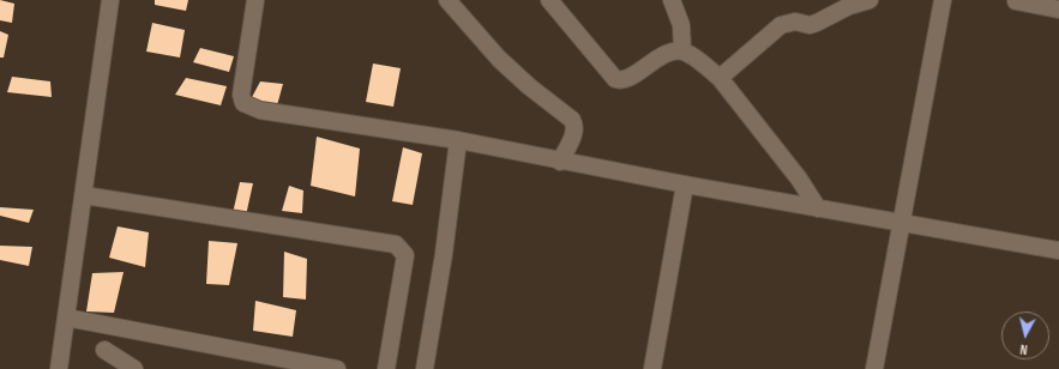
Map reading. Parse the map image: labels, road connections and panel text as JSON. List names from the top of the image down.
{
  "north": "bottom"
}
